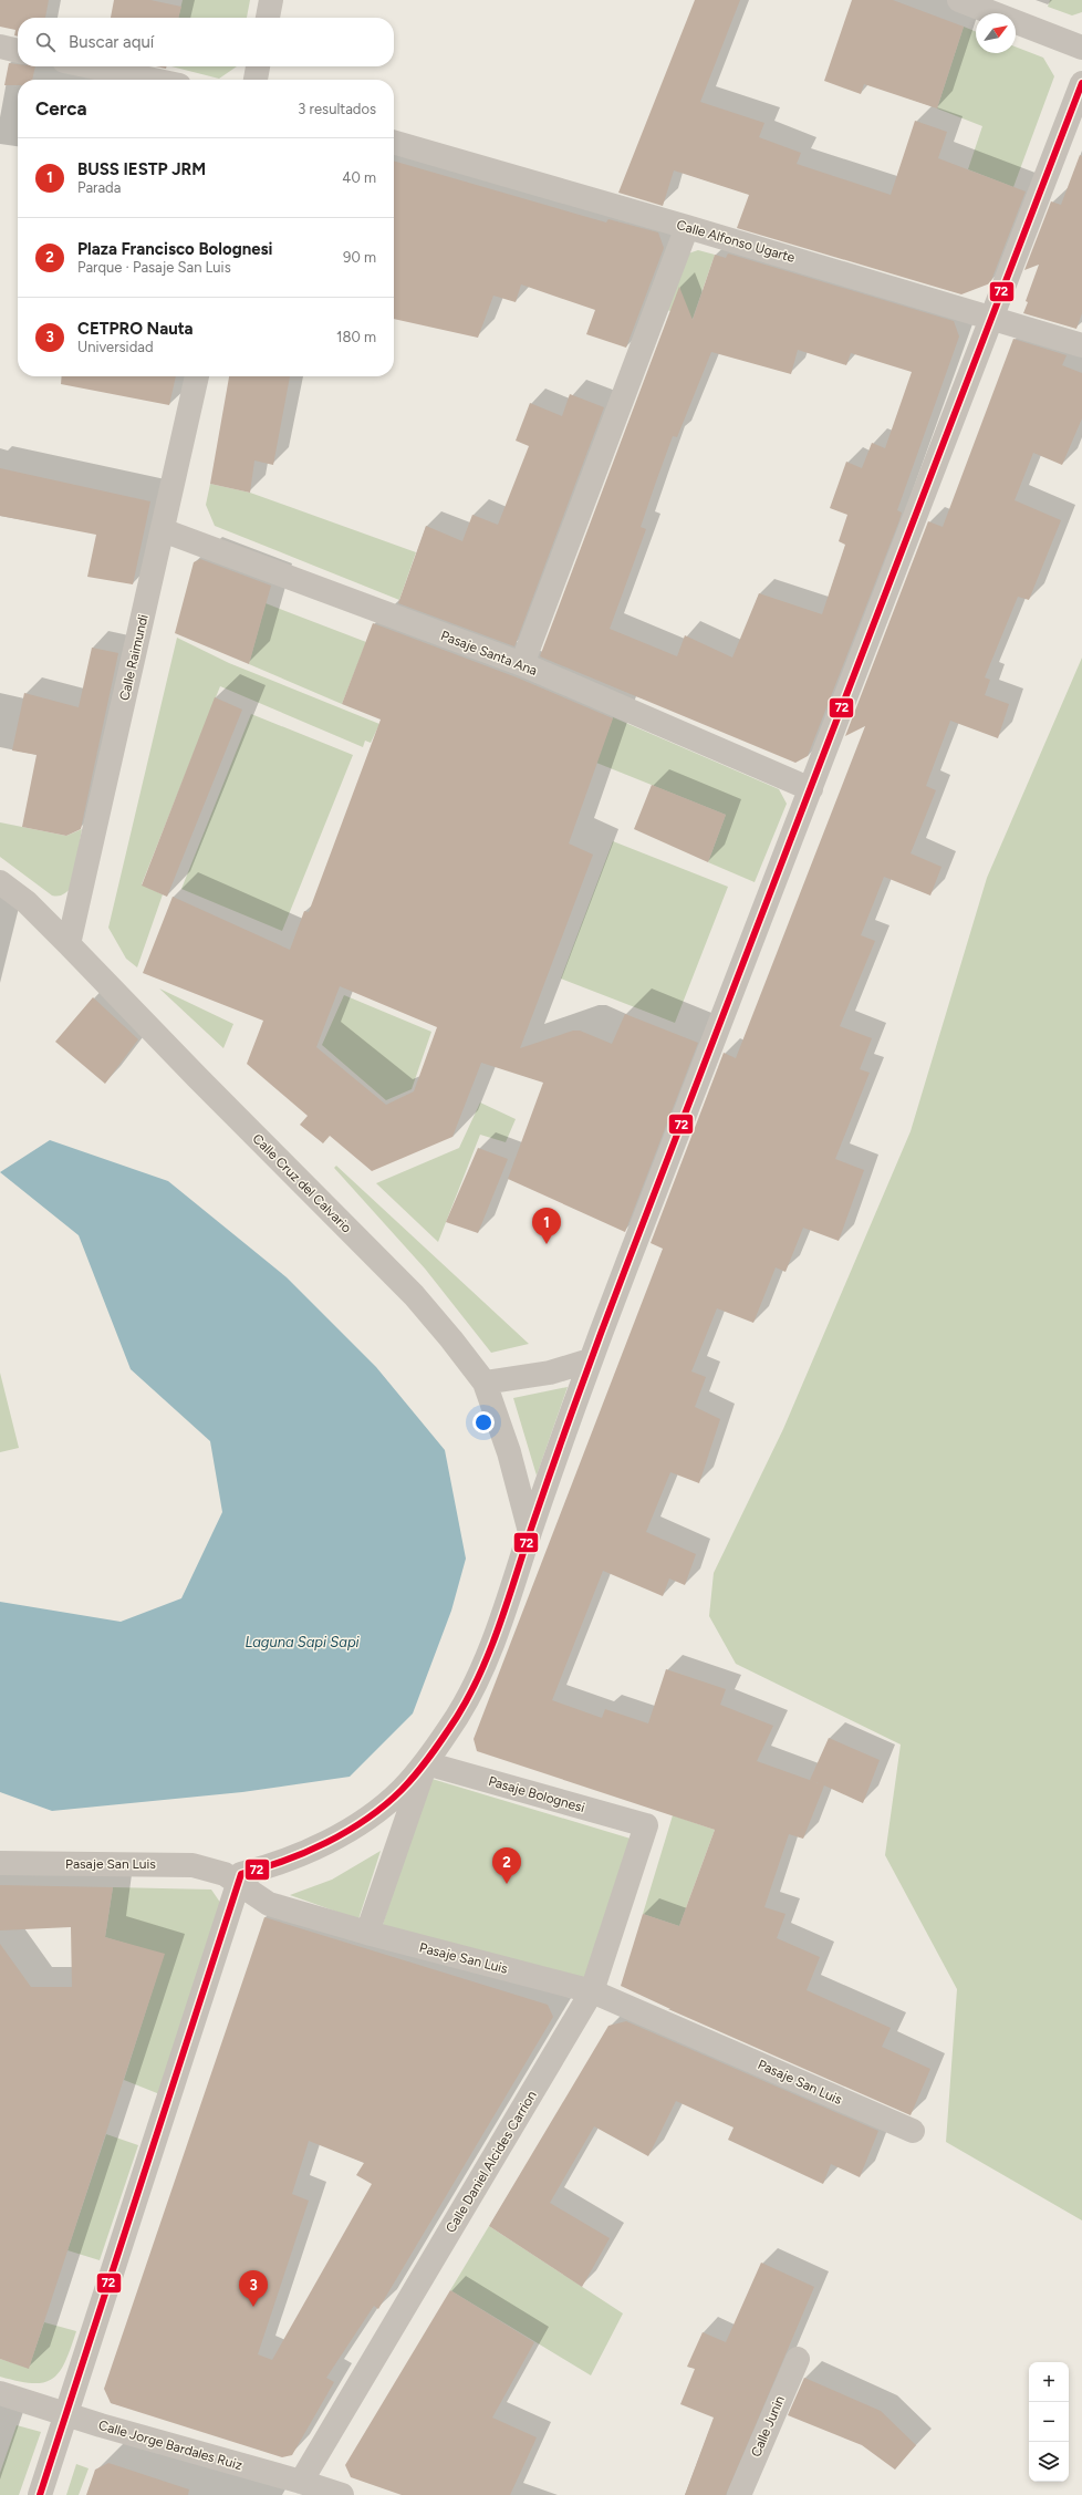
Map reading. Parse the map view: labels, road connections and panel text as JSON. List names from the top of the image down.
{
  "streets": {
    "street": [
      "Calle Alfonso Ugarte",
      "Pasaje Santa Ana",
      "Calle Raimundi",
      "Calle Cruz del Calvario",
      "Pasaje Bolognesi",
      "Pasaje San Luis",
      "Calle Daniel Alcides Carrion",
      "Calle Junin",
      "Calle Jorge Bardales Ruiz"
    ]
  },
  "crossings": [
    ["Pasaje Santa Ana", "Calle Raimundi"],
    ["Calle Raimundi", "Calle Cruz del Calvario"],
    ["Pasaje Bolognesi", "Calle Daniel Alcides Carrion"],
    ["Pasaje San Luis", "Calle Daniel Alcides Carrion"],
    ["Calle Daniel Alcides Carrion", "Calle Jorge Bardales Ruiz"]
  ],
  "water": ["Laguna Sapi Sapi"],
  "lines": ["transit line 72"],
  "north": "top right",
  "page": {
    "search": "Buscar aquí",
    "heading": ["Cerca", "3 resultados"],
    "list": [
      {
        "mark": "1",
        "name": "BUSS IESTP JRM",
        "note": "Parada",
        "value": "40 m"
      },
      {
        "mark": "2",
        "name": "Plaza Francisco Bolognesi",
        "note": "Parque · Pasaje San Luis",
        "value": "90 m"
      },
      {
        "mark": "3",
        "name": "CETPRO Nauta",
        "note": "Universidad",
        "value": "180 m"
      }
    ],
    "pins": ["1", "2", "3"],
    "map_buttons": ["+", "−"]
  }
}
